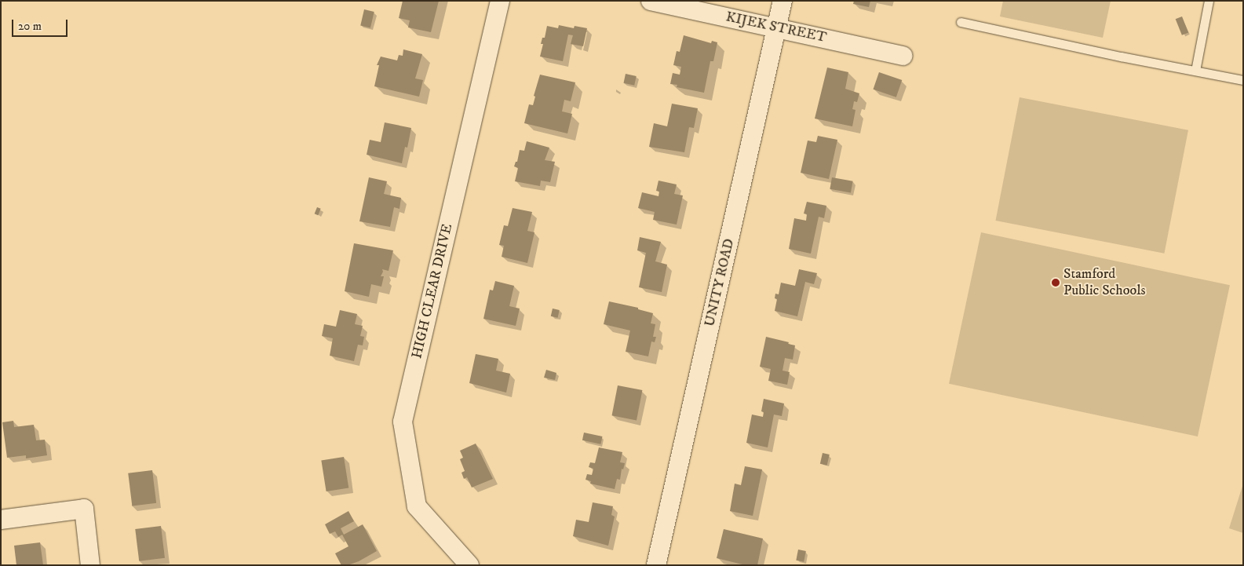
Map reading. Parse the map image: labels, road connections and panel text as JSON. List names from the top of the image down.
{
  "streets": {
    "street": ["KIJEK STREET", "UNITY ROAD", "HIGH CLEAR DRIVE"]
  },
  "crossings": [
    ["KIJEK STREET", "UNITY ROAD"]
  ],
  "places": ["Stamford Public Schools"],
  "scale_bar": "20 m"
}
